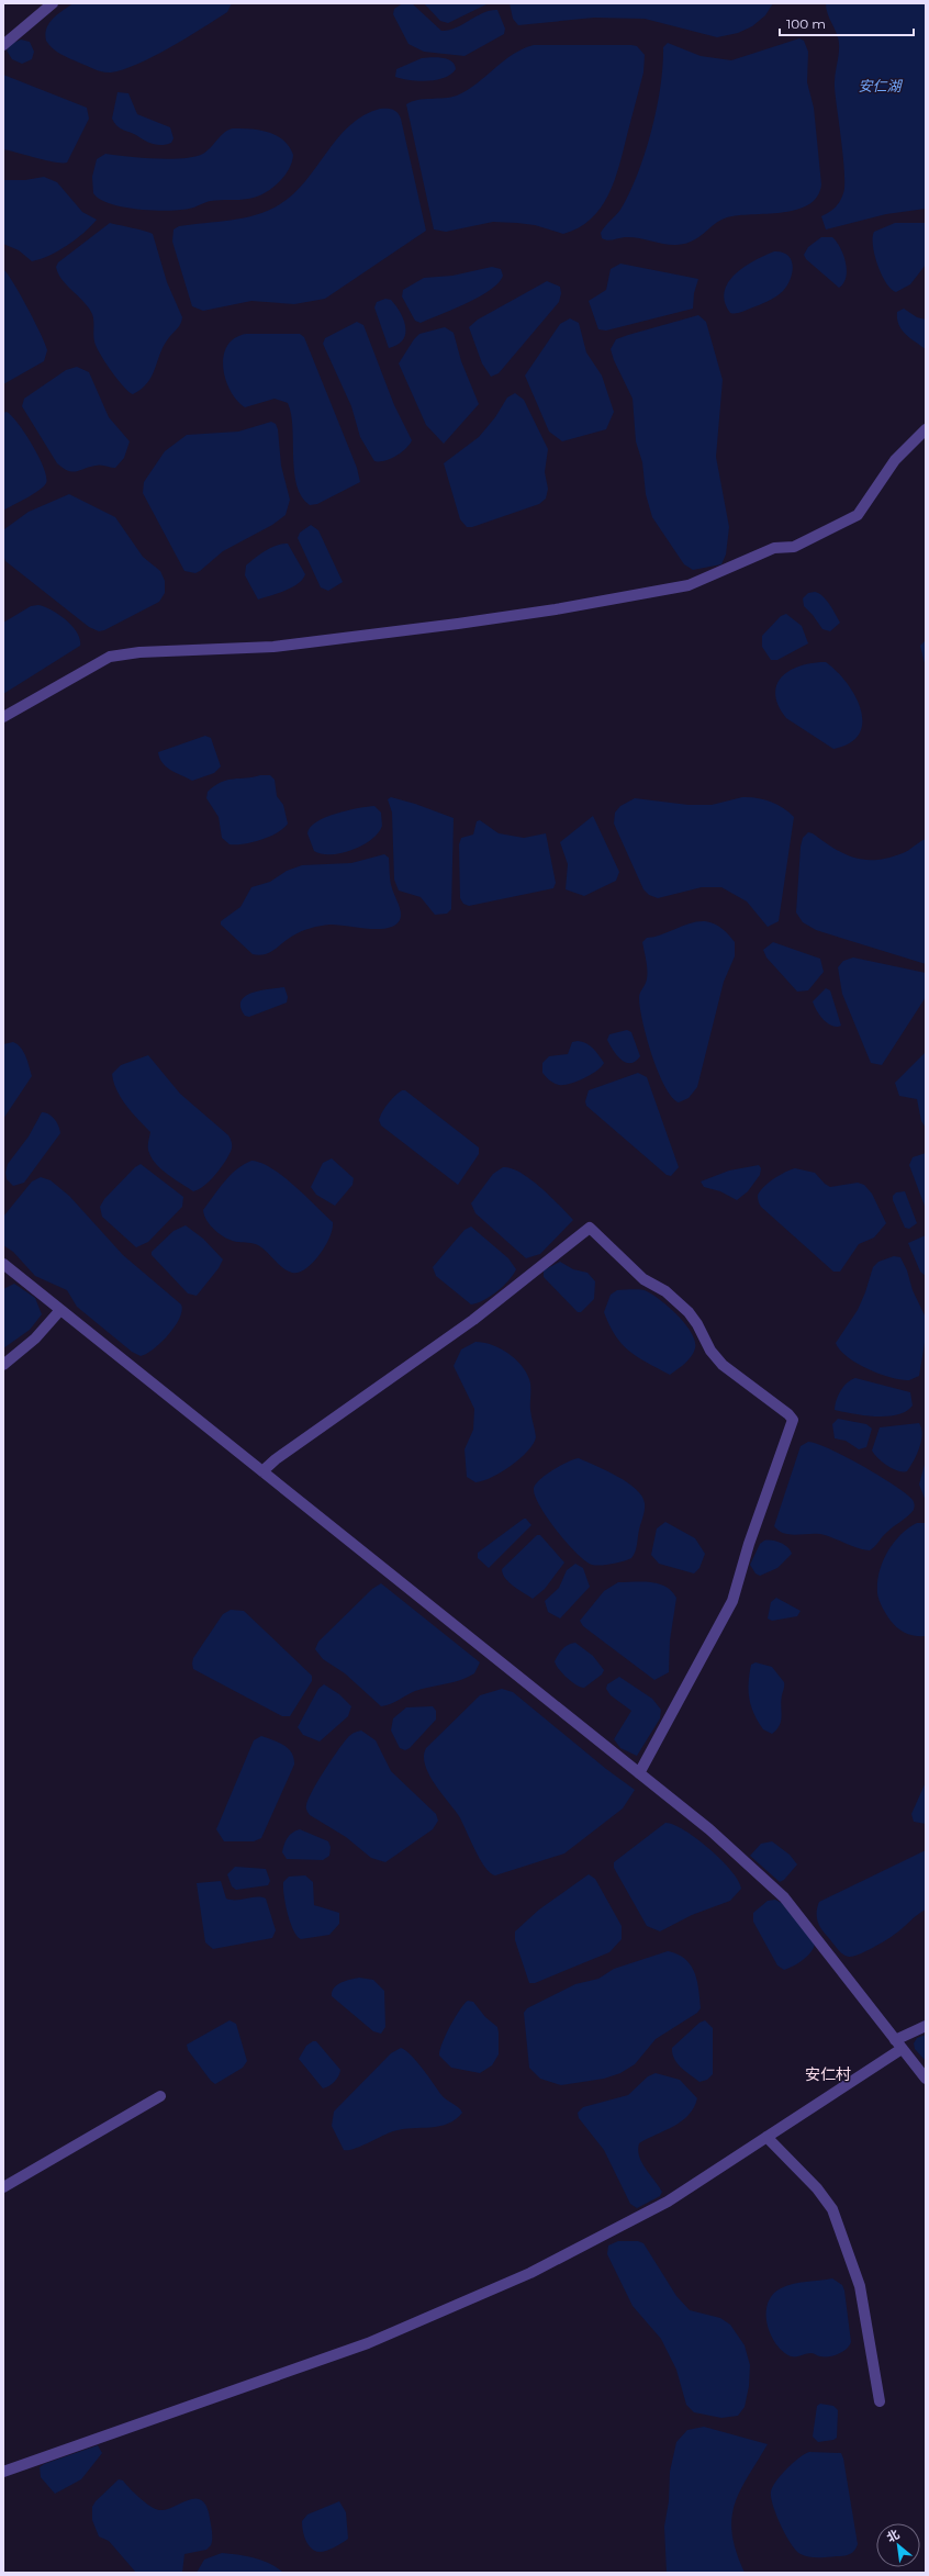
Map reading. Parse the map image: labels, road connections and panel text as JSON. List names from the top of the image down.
{
  "districts": ["安仁村"],
  "water": ["安仁湖"],
  "scale_bar": "100 m",
  "north": "top left"
}
